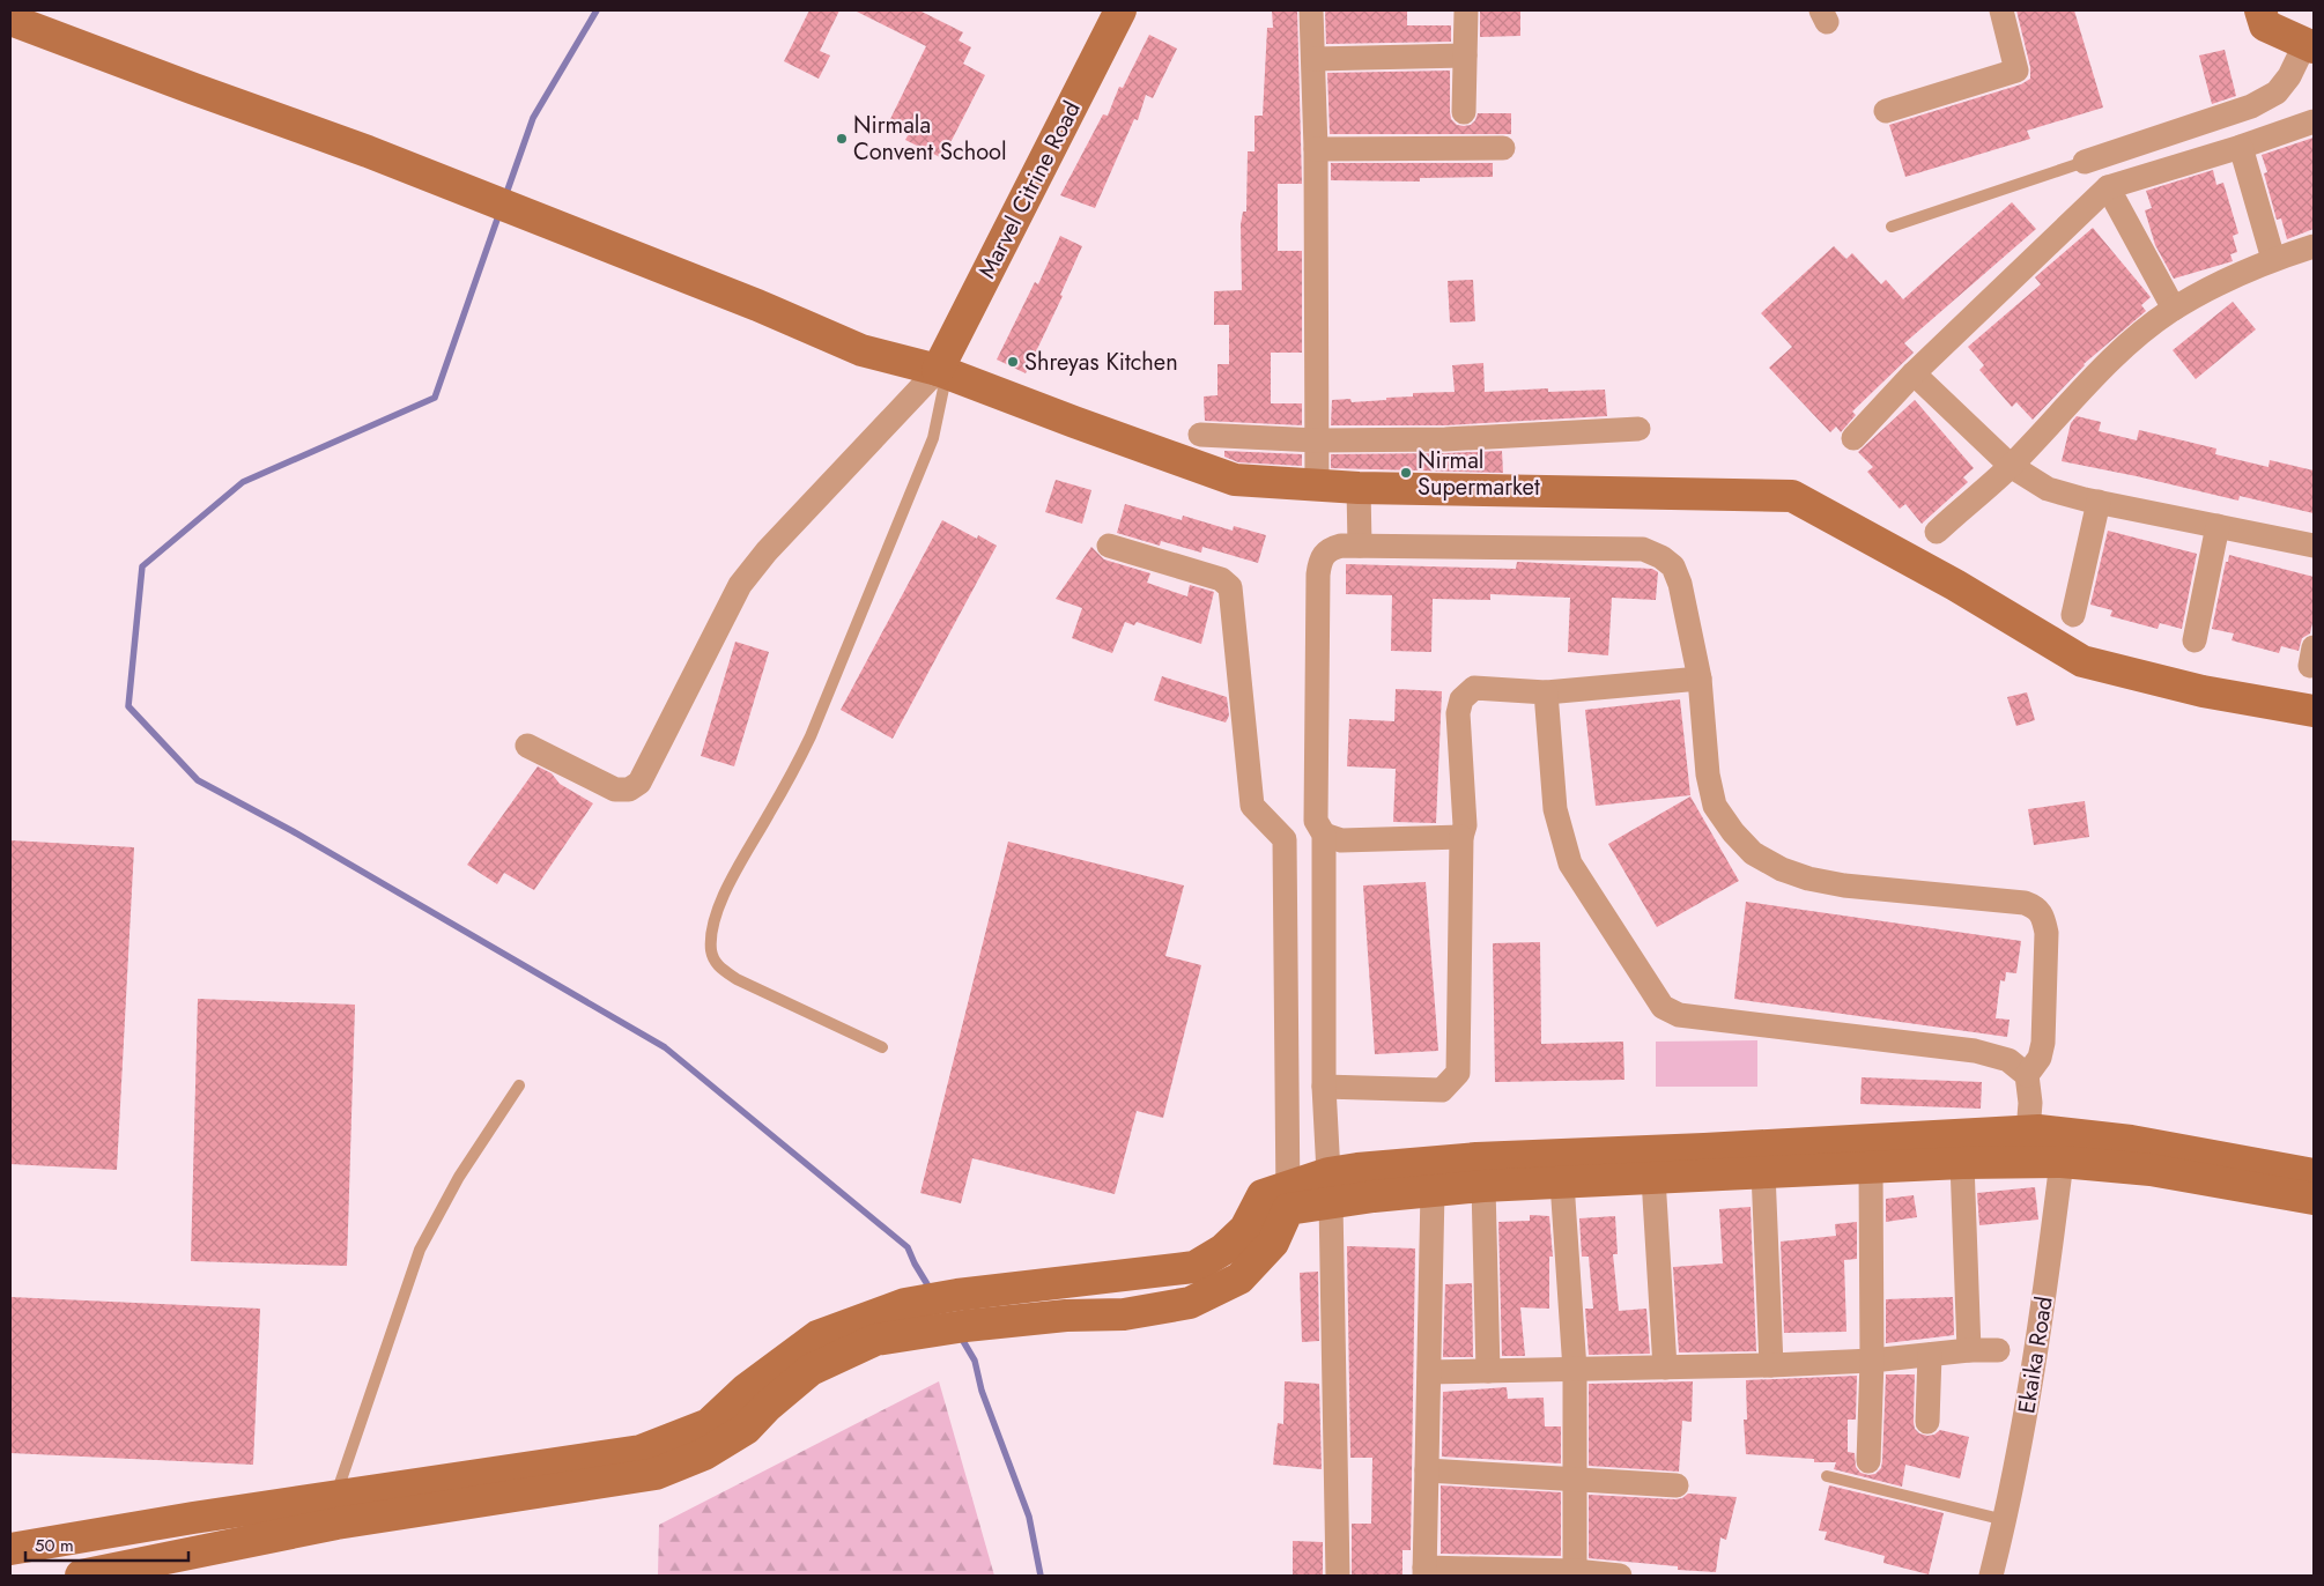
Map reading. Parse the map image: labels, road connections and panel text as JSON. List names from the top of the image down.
{
  "streets": {
    "street": ["Marvel Citrine Road", "Ekaika Road"]
  },
  "places": ["Nirmala Convent School", "Shreyas Kitchen", "Nirmal Supermarket"],
  "scale_bar": "50 m"
}
